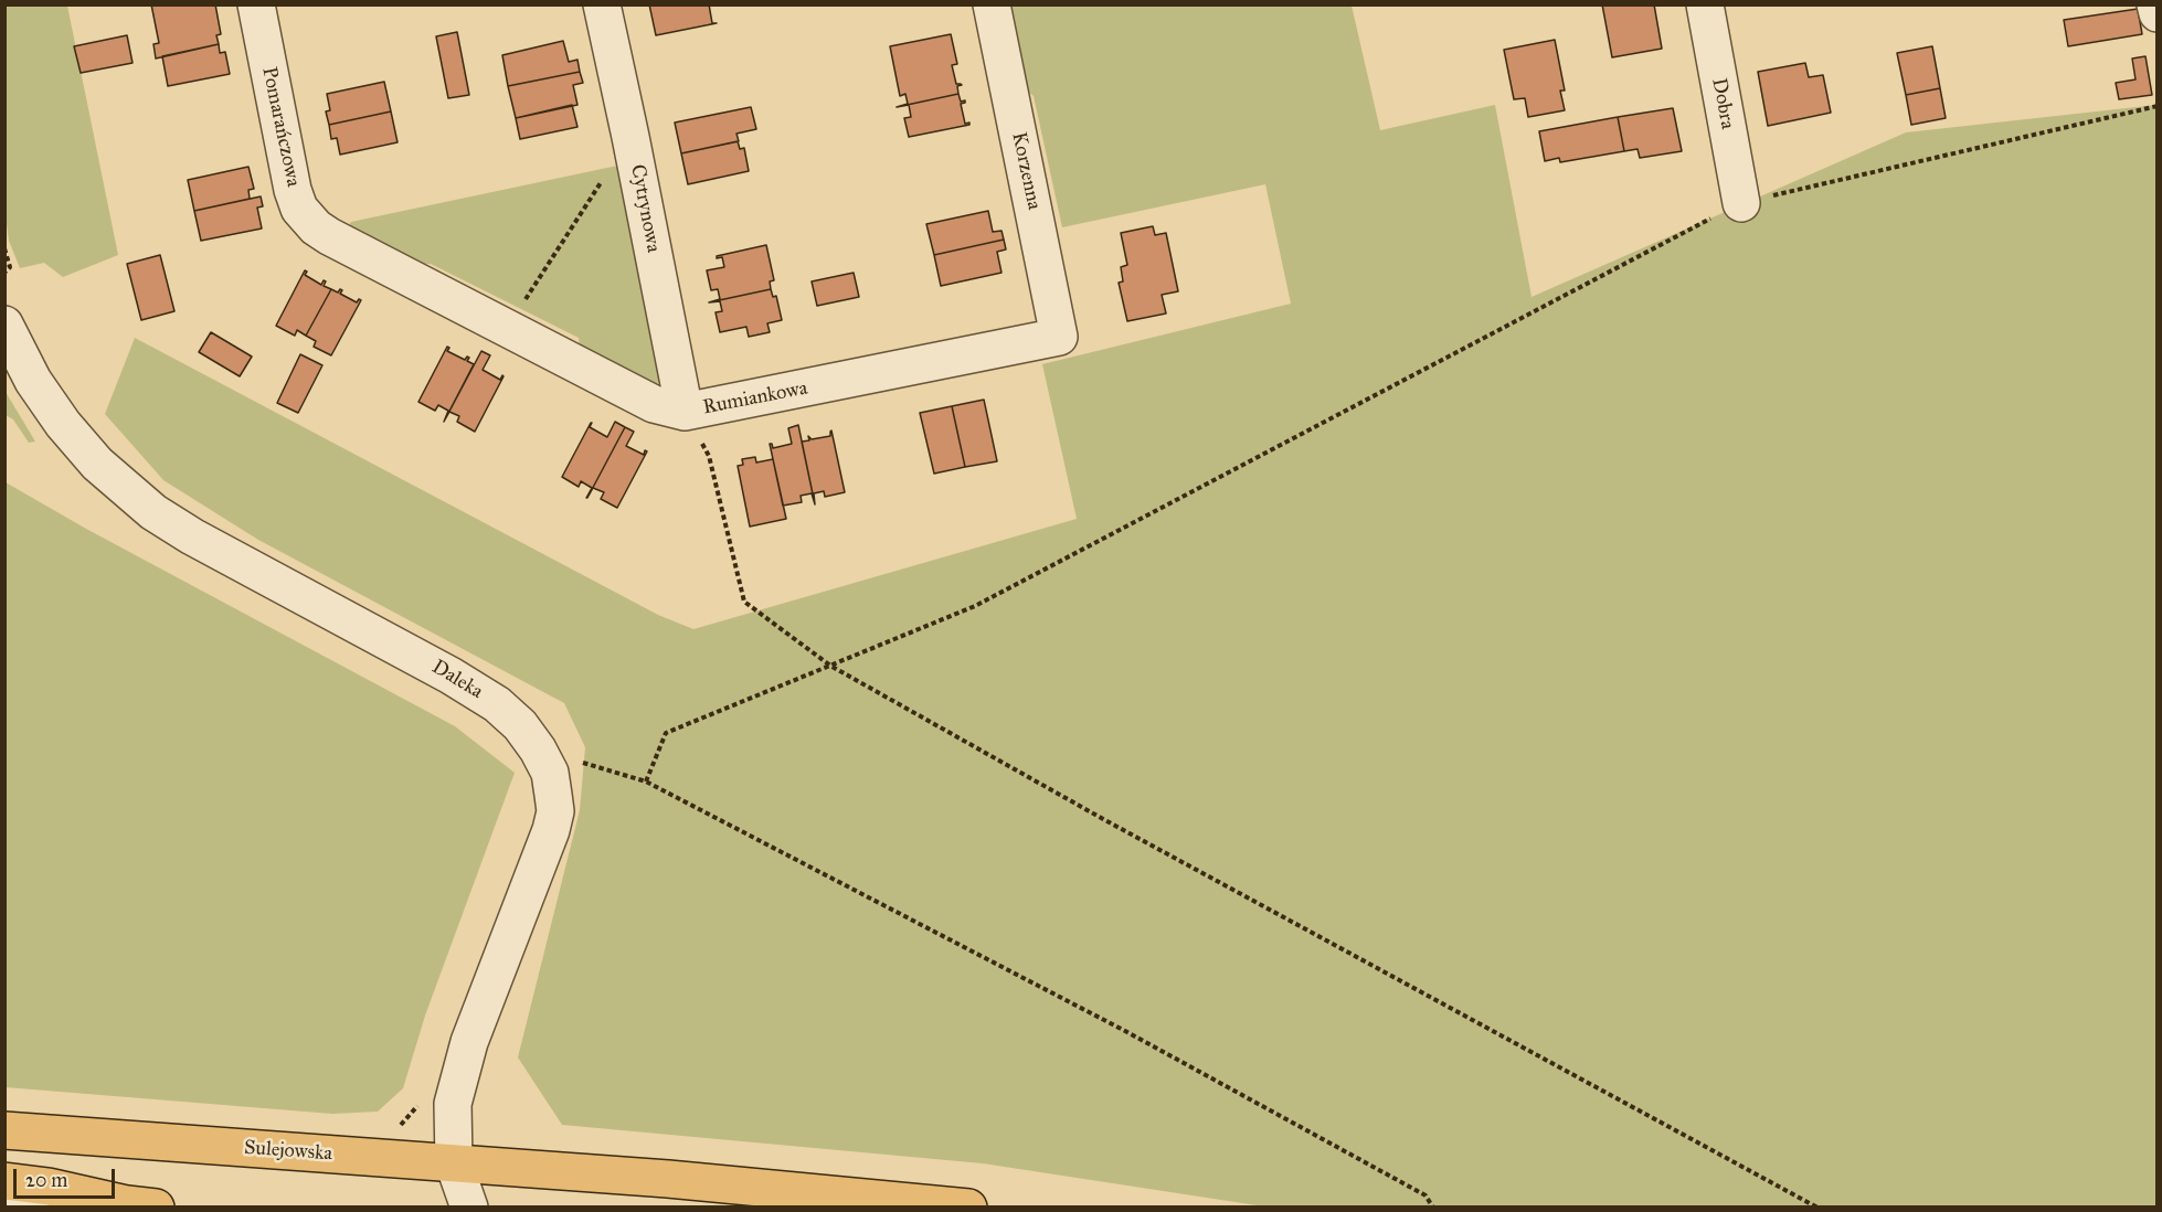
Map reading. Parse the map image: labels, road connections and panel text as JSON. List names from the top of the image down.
{
  "streets": {
    "main road": ["Sulejowska"],
    "street": [
      "Dobra",
      "Pomarańczowa",
      "Korzenna",
      "Cytrynowa",
      "Rumiankowa",
      "Daleka"
    ]
  },
  "crossings": [
    ["Pomarańczowa", "Rumiankowa"],
    ["Korzenna", "Rumiankowa"],
    ["Cytrynowa", "Rumiankowa"],
    ["Daleka", "Sulejowska"]
  ],
  "scale_bar": "20 m"
}
